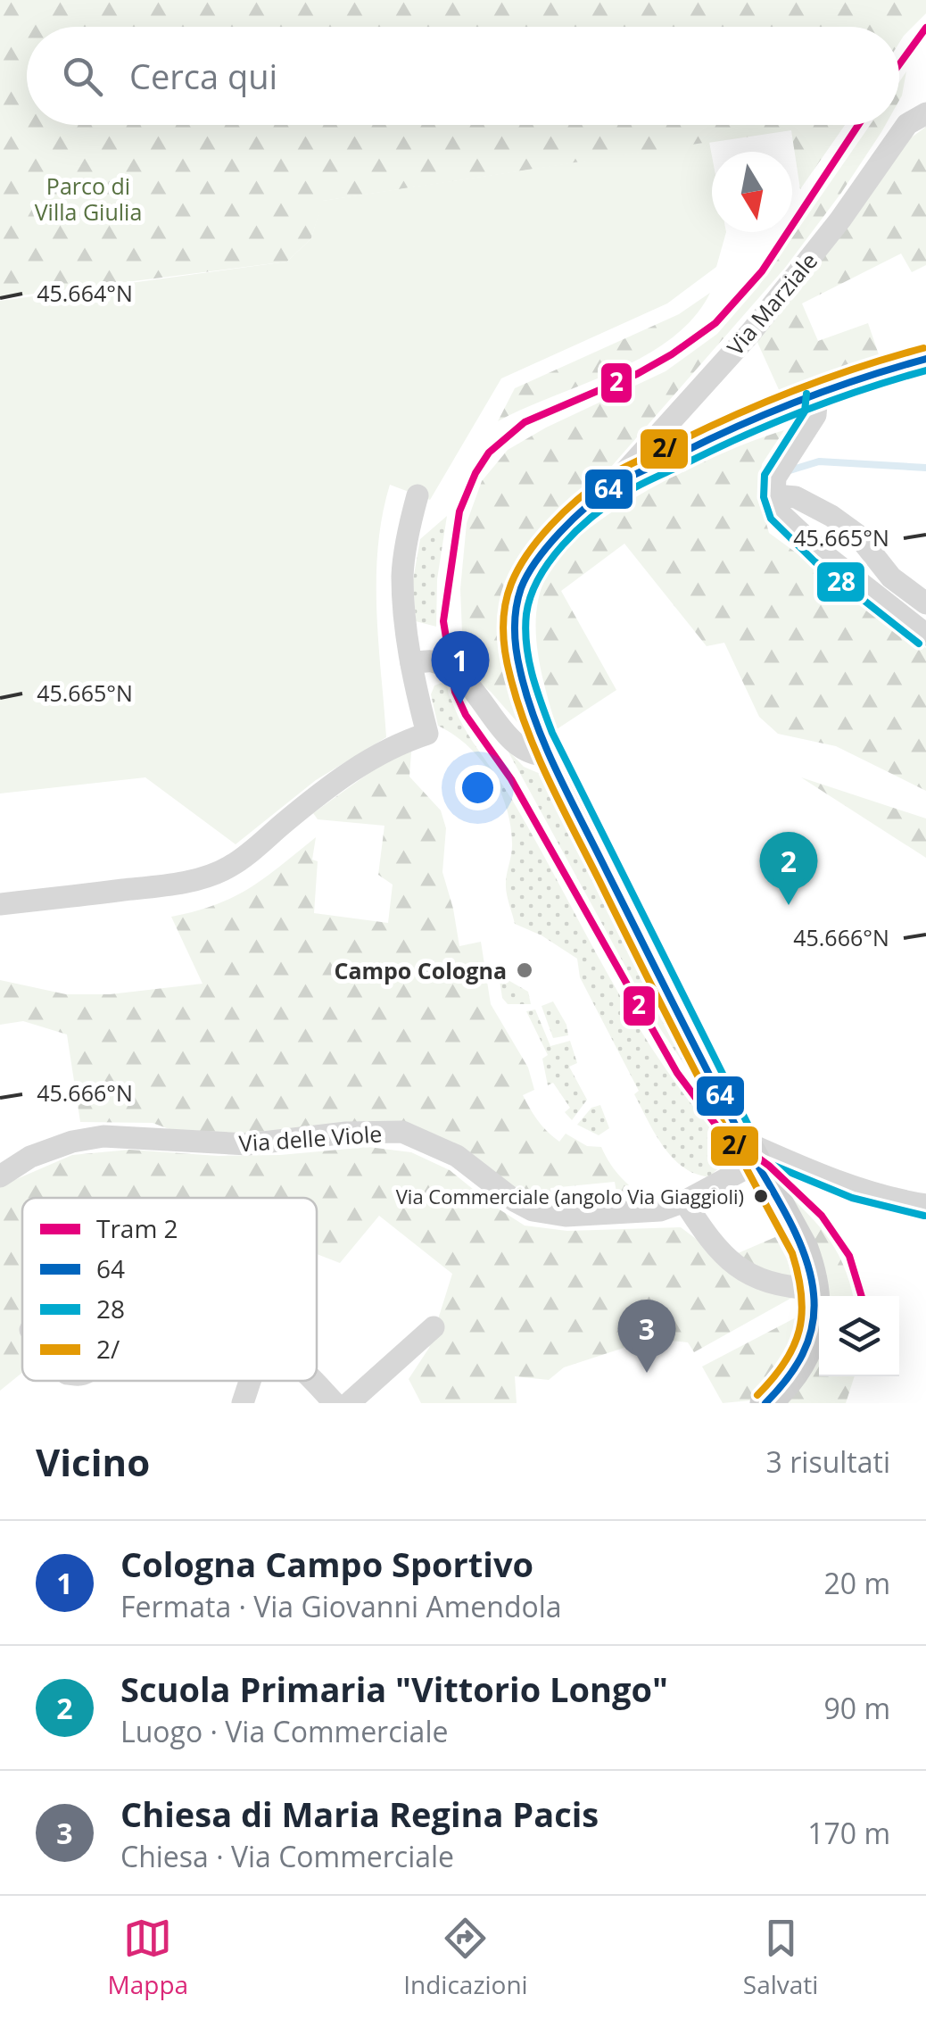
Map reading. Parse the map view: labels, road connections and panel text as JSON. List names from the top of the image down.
{
  "streets": {
    "street": ["Via Marziale", "Via delle Viole"]
  },
  "parks": ["Parco di Villa Giulia"],
  "places": ["Campo Cologna", "Via Commerciale (angolo Via Giaggioli)"],
  "lines": [
    "tram line 2",
    "transit line 2/",
    "transit line 64",
    "transit line 28"
  ],
  "legend": [
    "Tram 2",
    "64",
    "28",
    "2/"
  ],
  "north": "bottom",
  "page": {
    "search": "Cerca qui",
    "pins": ["1", "2", "3"],
    "heading": ["Vicino", "3 risultati"],
    "list": [
      {
        "mark": "1",
        "name": "Cologna Campo Sportivo",
        "note": "Fermata · Via Giovanni Amendola",
        "value": "20 m"
      },
      {
        "mark": "2",
        "name": "Scuola Primaria \"Vittorio Longo\"",
        "note": "Luogo · Via Commerciale",
        "value": "90 m"
      },
      {
        "mark": "3",
        "name": "Chiesa di Maria Regina Pacis",
        "note": "Chiesa · Via Commerciale",
        "value": "170 m"
      }
    ],
    "nav": ["Mappa", "Indicazioni", "Salvati"]
  },
  "coordinates": ["45.664°N", "45.665°N", "45.666°N"]
}
